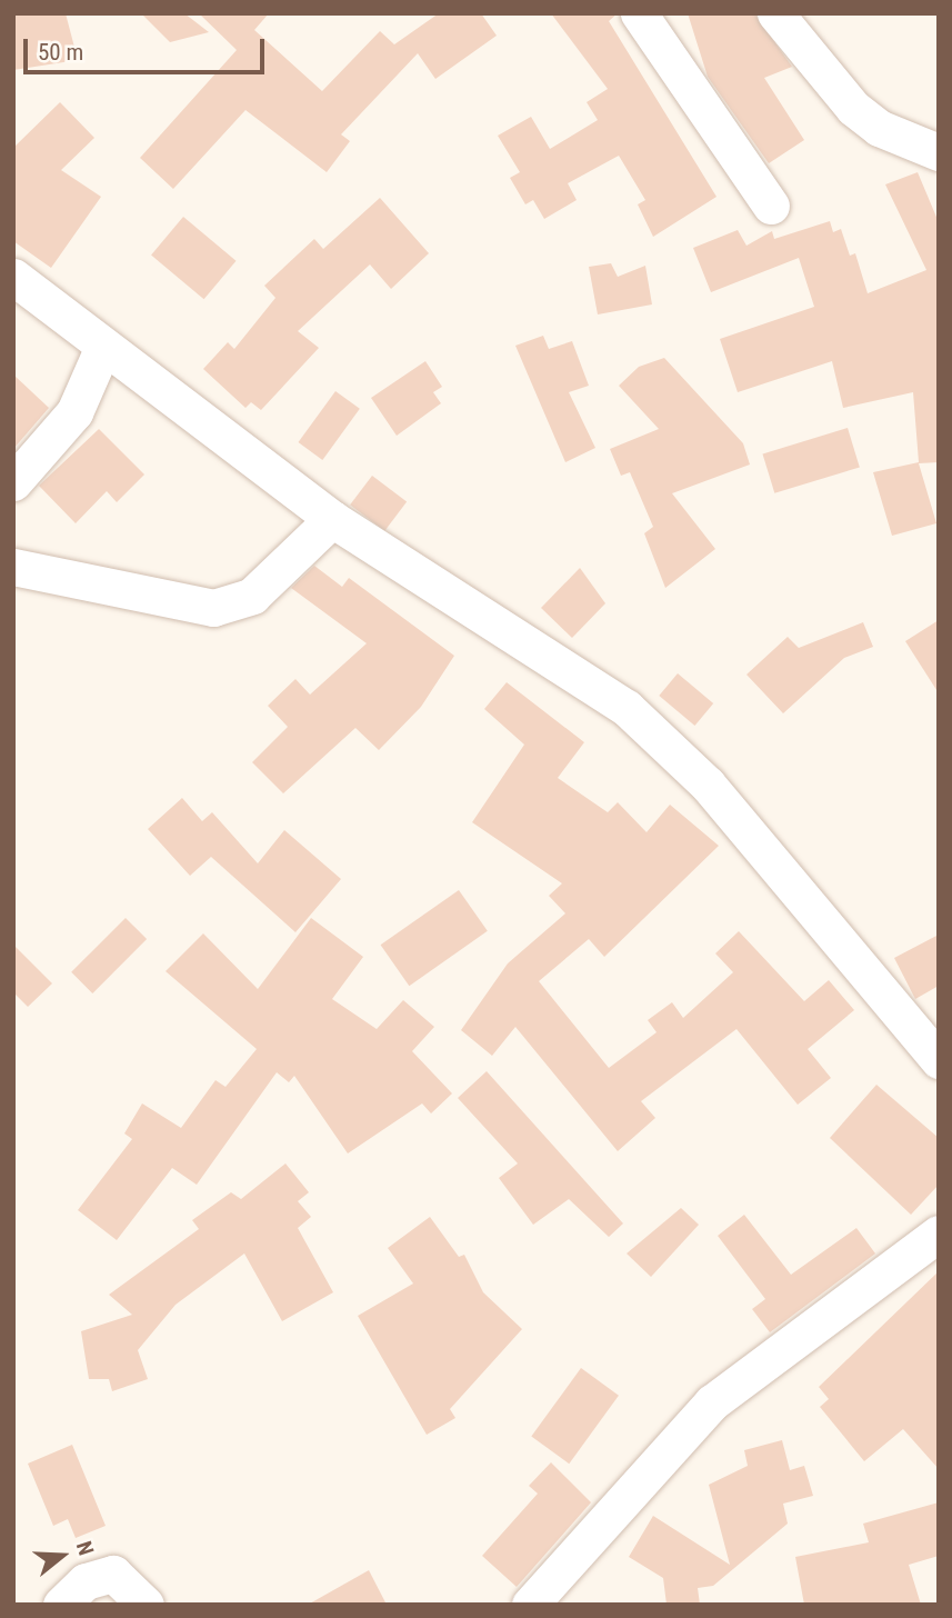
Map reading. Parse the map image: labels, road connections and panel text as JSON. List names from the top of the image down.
{
  "scale_bar": "50 m",
  "north": "right"
}
